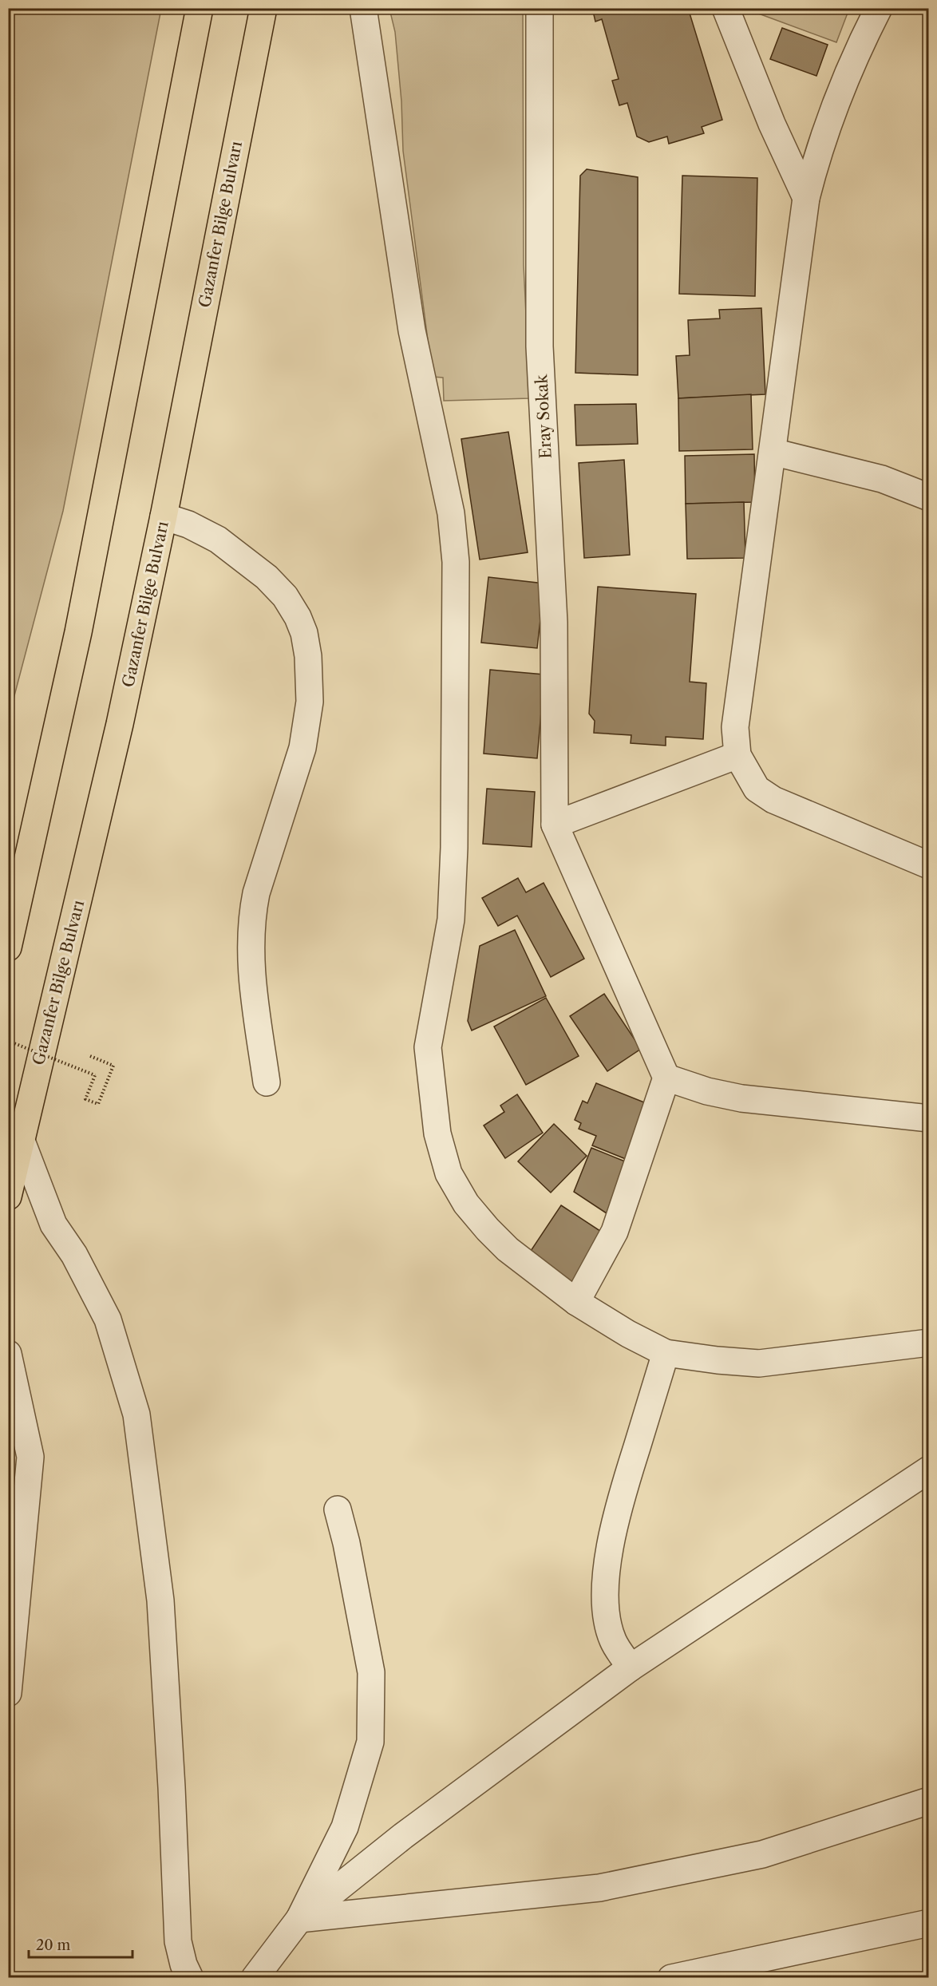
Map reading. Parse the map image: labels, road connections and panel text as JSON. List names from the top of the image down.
{
  "streets": {
    "main road": ["Gazanfer Bilge Bulvarı"],
    "street": ["Eray Sokak"]
  },
  "scale_bar": "20 m"
}
